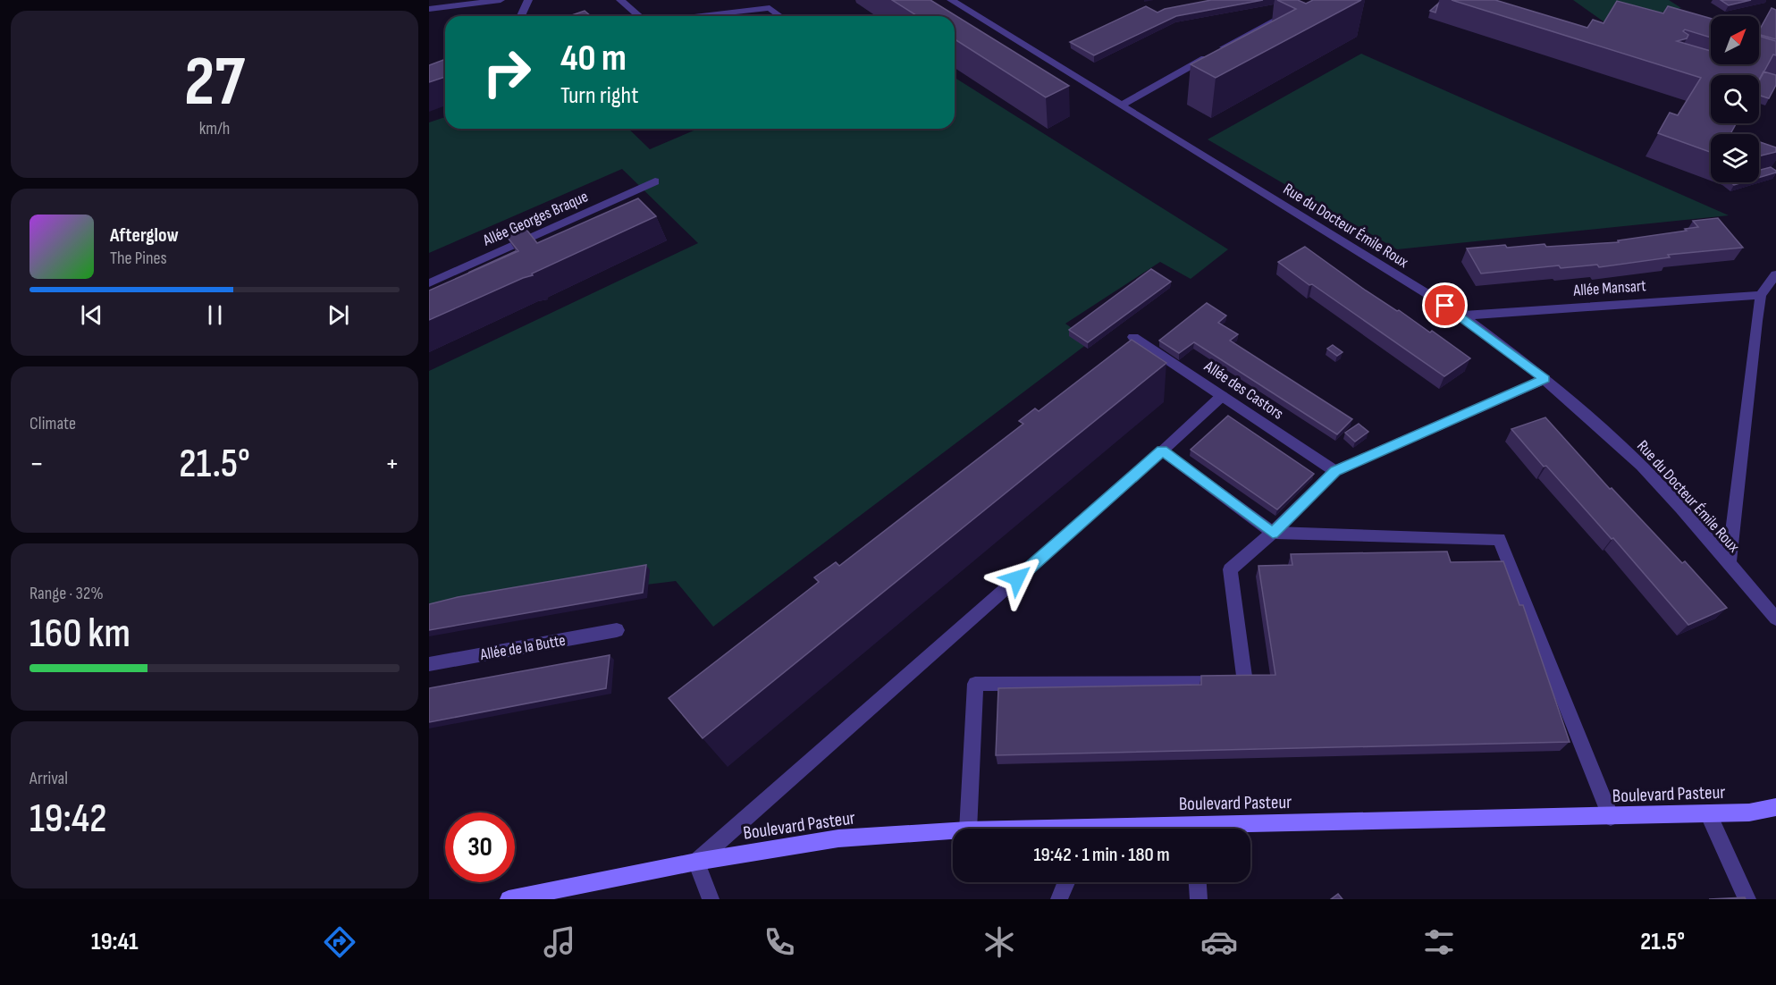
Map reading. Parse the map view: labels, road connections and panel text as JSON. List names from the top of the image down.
{
  "streets": {
    "main road": ["Boulevard Pasteur"],
    "street": [
      "Allée Georges Braque",
      "Rue du Docteur Émile Roux",
      "Allée Mansart",
      "Allée des Castors",
      "Allée de la Butte"
    ]
  },
  "crossings": [
    ["Rue du Docteur Émile Roux", "Allée Mansart"],
    ["Allée des Castors", "Boulevard Pasteur"]
  ],
  "north": "top right",
  "page": {
    "tile": [
      ["27", "km/h"],
      "Climate",
      ["Range · 32%", "160 km"],
      ["Arrival", "19:42"]
    ],
    "turn": ["40 m", "Turn right"],
    "song": ["Afterglow", "The Pines"],
    "heat": ["−", "21.5°", "+"],
    "limit": "30",
    "trip": "19:42 · 1 min · 180 m",
    "tabs": ["19:41", "21.5°"]
  }
}
